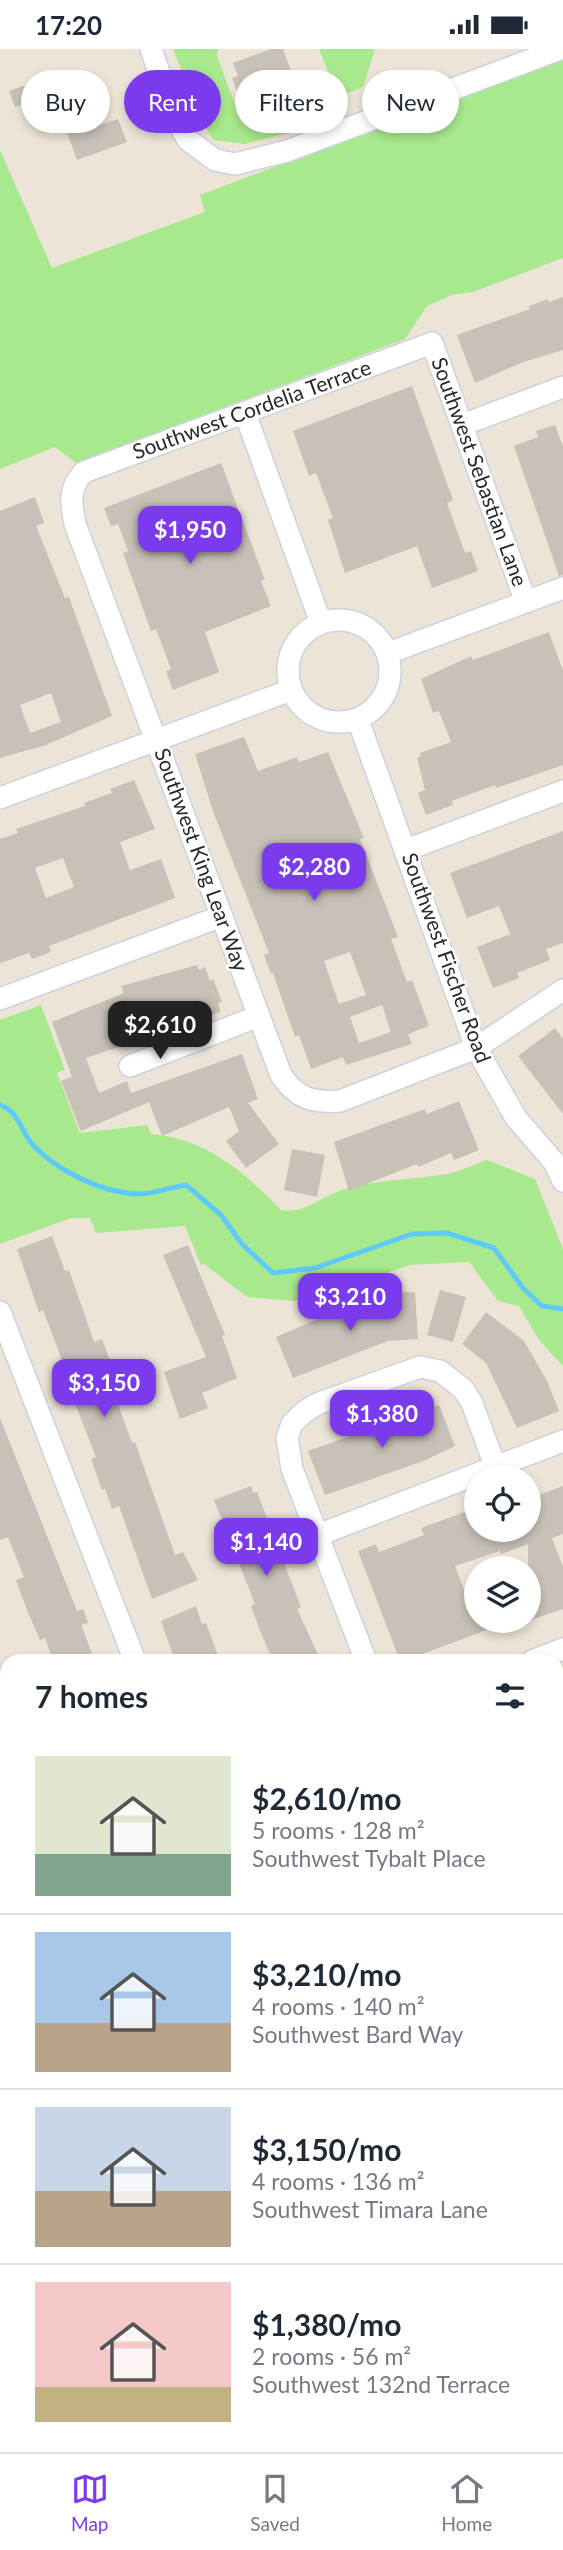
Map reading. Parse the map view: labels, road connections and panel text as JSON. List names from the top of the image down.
{
  "streets": {
    "street": [
      "Southwest Cordelia Terrace",
      "Southwest Sebastian Lane",
      "Southwest King Lear Way",
      "Southwest Fischer Road"
    ]
  },
  "crossings": [
    ["Southwest Cordelia Terrace", "Southwest Sebastian Lane"],
    ["Southwest Cordelia Terrace", "Southwest King Lear Way"],
    ["Southwest King Lear Way", "Southwest Fischer Road"]
  ],
  "page": {
    "status": "17:20",
    "chip": [
      "Buy",
      "Rent",
      "Filters",
      "New"
    ],
    "price": [
      "$1,950",
      "$2,280",
      "$2,610",
      "$3,210",
      "$3,150",
      "$1,380",
      "$1,140"
    ],
    "heading": "7 homes",
    "list": [
      {
        "name": "$2,610/mo",
        "note": "5 rooms · 128 m² · Southwest Tybalt Place"
      },
      {
        "name": "$3,210/mo",
        "note": "4 rooms · 140 m² · Southwest Bard Way"
      },
      {
        "name": "$3,150/mo",
        "note": "4 rooms · 136 m² · Southwest Timara Lane"
      },
      {
        "name": "$1,380/mo",
        "note": "2 rooms · 56 m² · Southwest 132nd Terrace"
      }
    ],
    "tabs": ["Map", "Saved", "Home"]
  }
}
